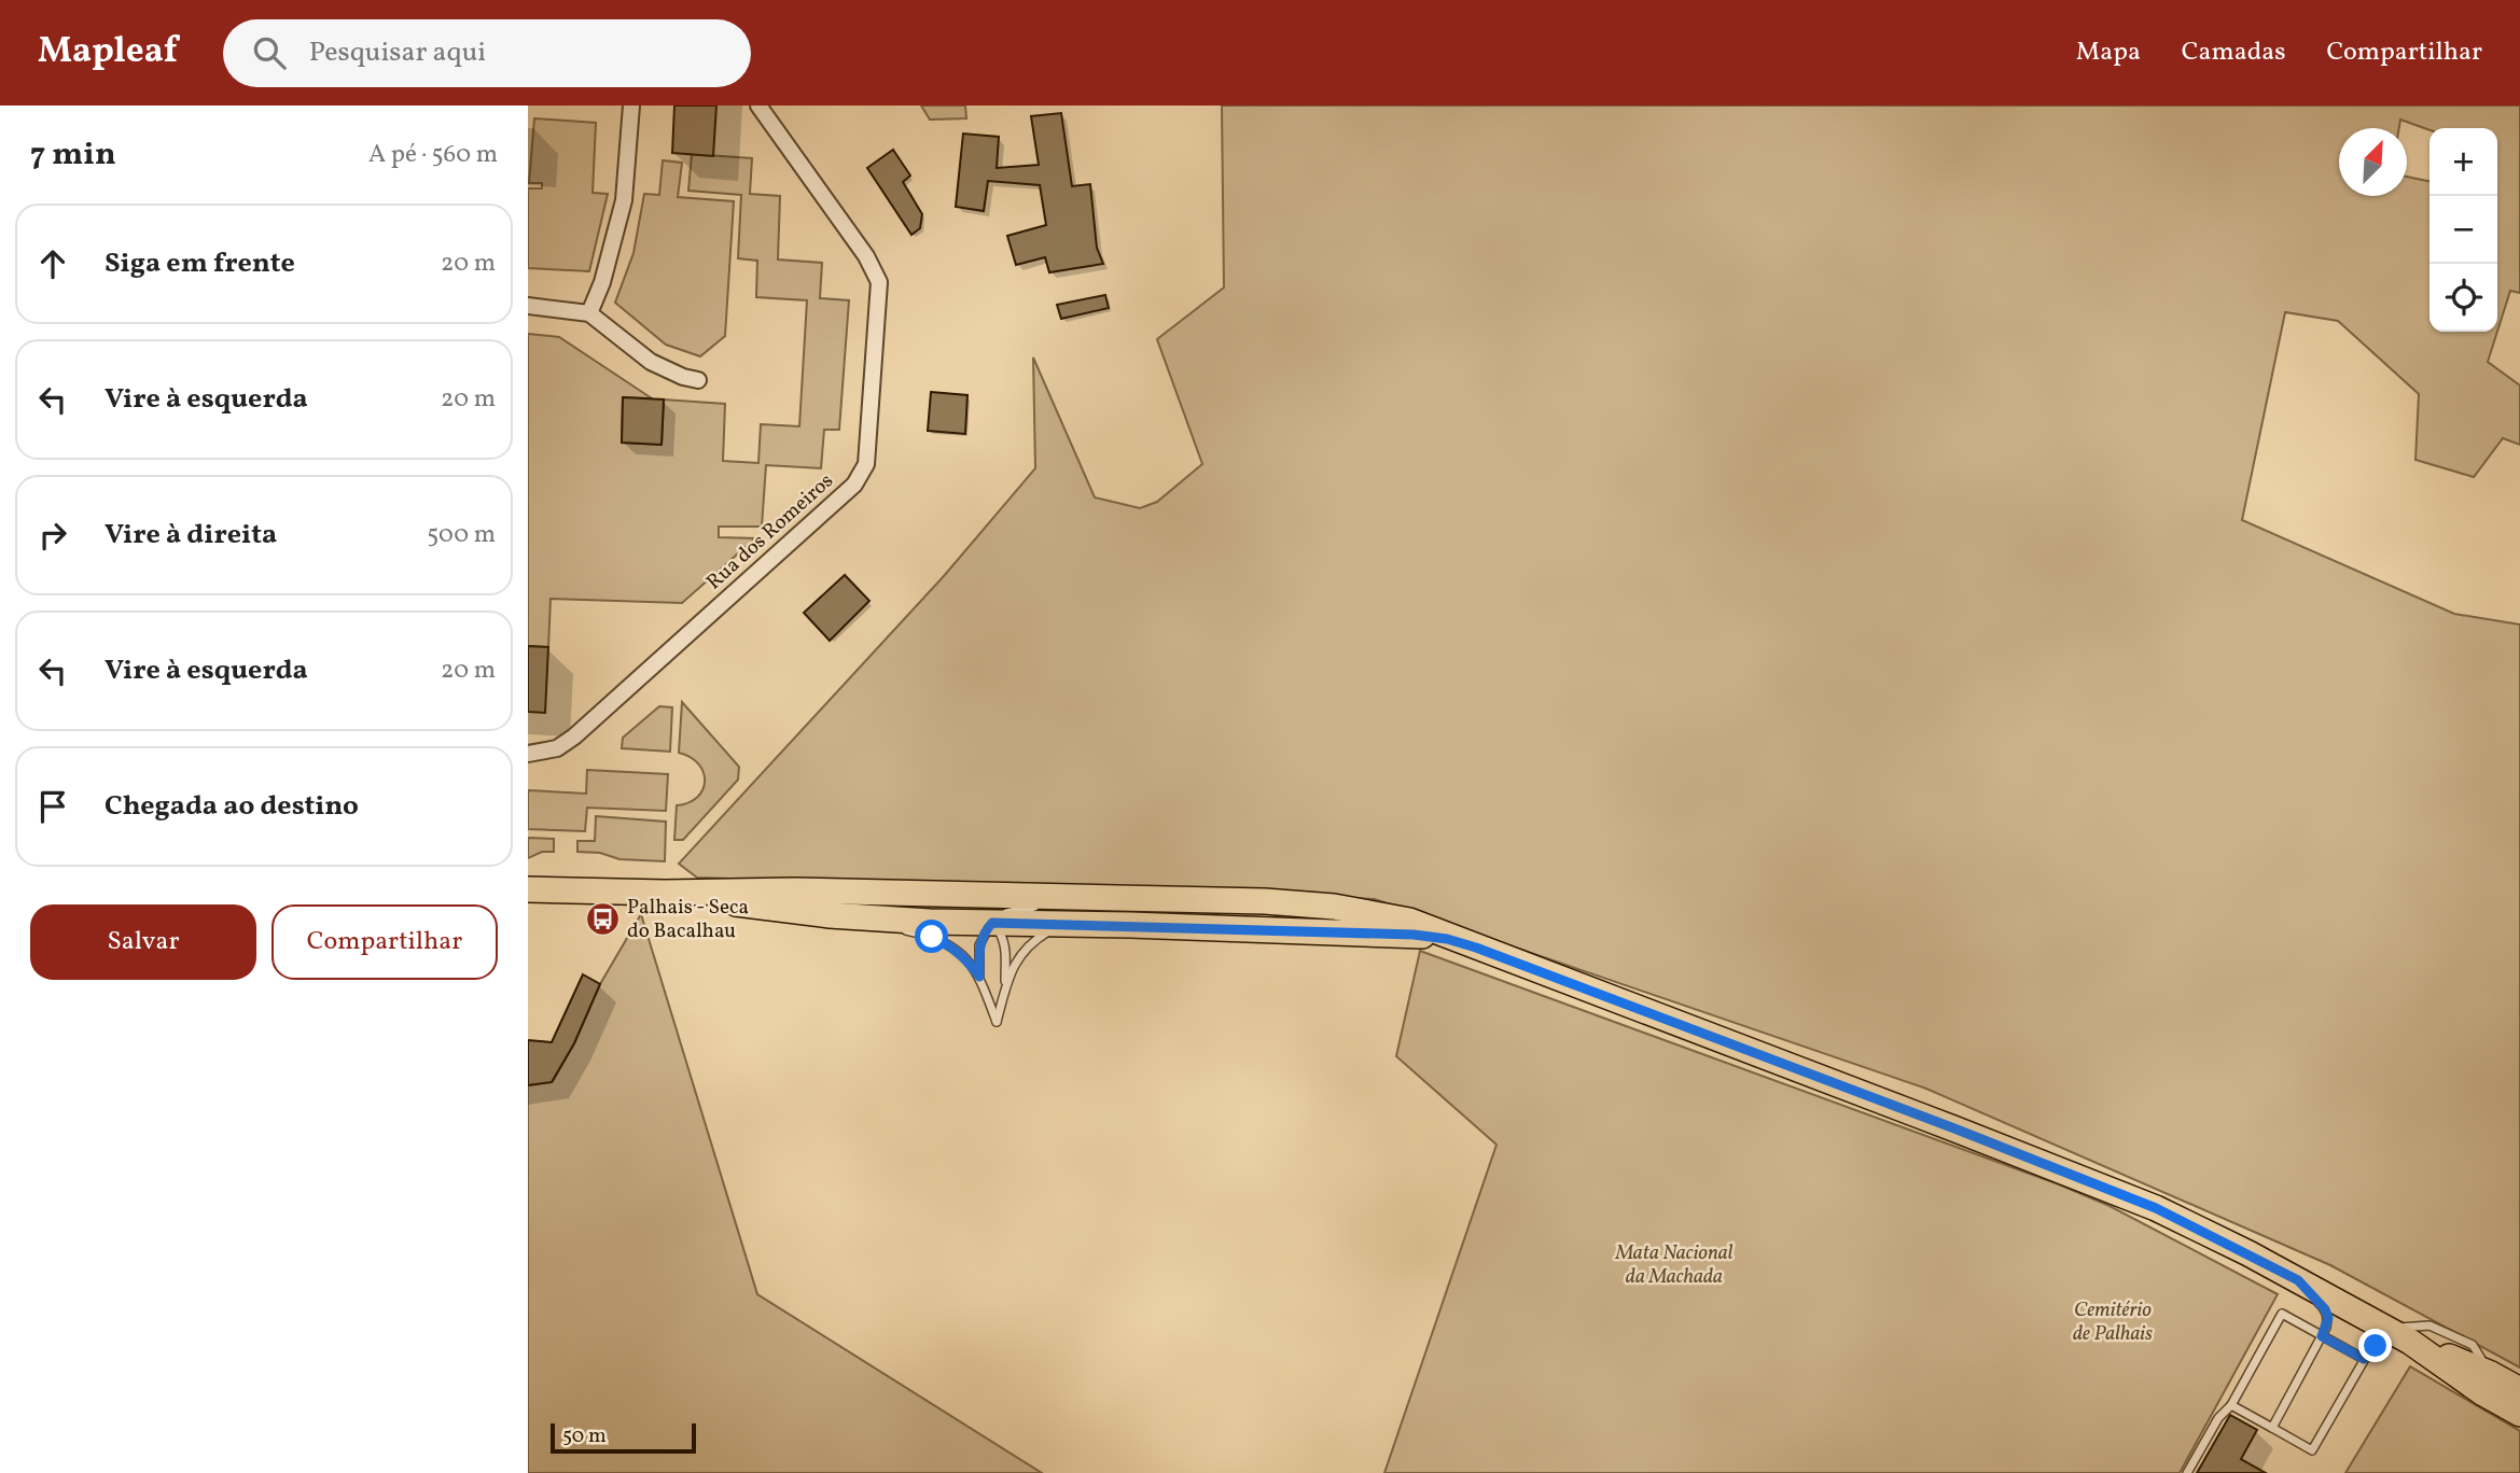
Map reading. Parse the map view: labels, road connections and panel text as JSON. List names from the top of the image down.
{
  "streets": {
    "street": ["Rua dos Romeiros"]
  },
  "parks": ["Mata Nacional da Machada", "Cemitério de Palhais"],
  "places": {
    "bus stop": ["Palhais - Seca do Bacalhau"]
  },
  "scale_bar": "50 m",
  "north": "top right",
  "page": {
    "header": "Mapleaf",
    "search": "Pesquisar aqui",
    "nav": ["Mapa", "Camadas", "Compartilhar"],
    "heading": ["7 min", "A pé · 560 m"],
    "map_buttons": ["+", "−"],
    "list": [
      ["Siga em frente", "20 m"],
      ["Vire à esquerda", "20 m"],
      ["Vire à direita", "500 m"],
      ["Vire à esquerda", "20 m"],
      "Chegada ao destino"
    ],
    "buttons": ["Salvar", "Compartilhar"],
    "scale": "50 m"
  }
}
